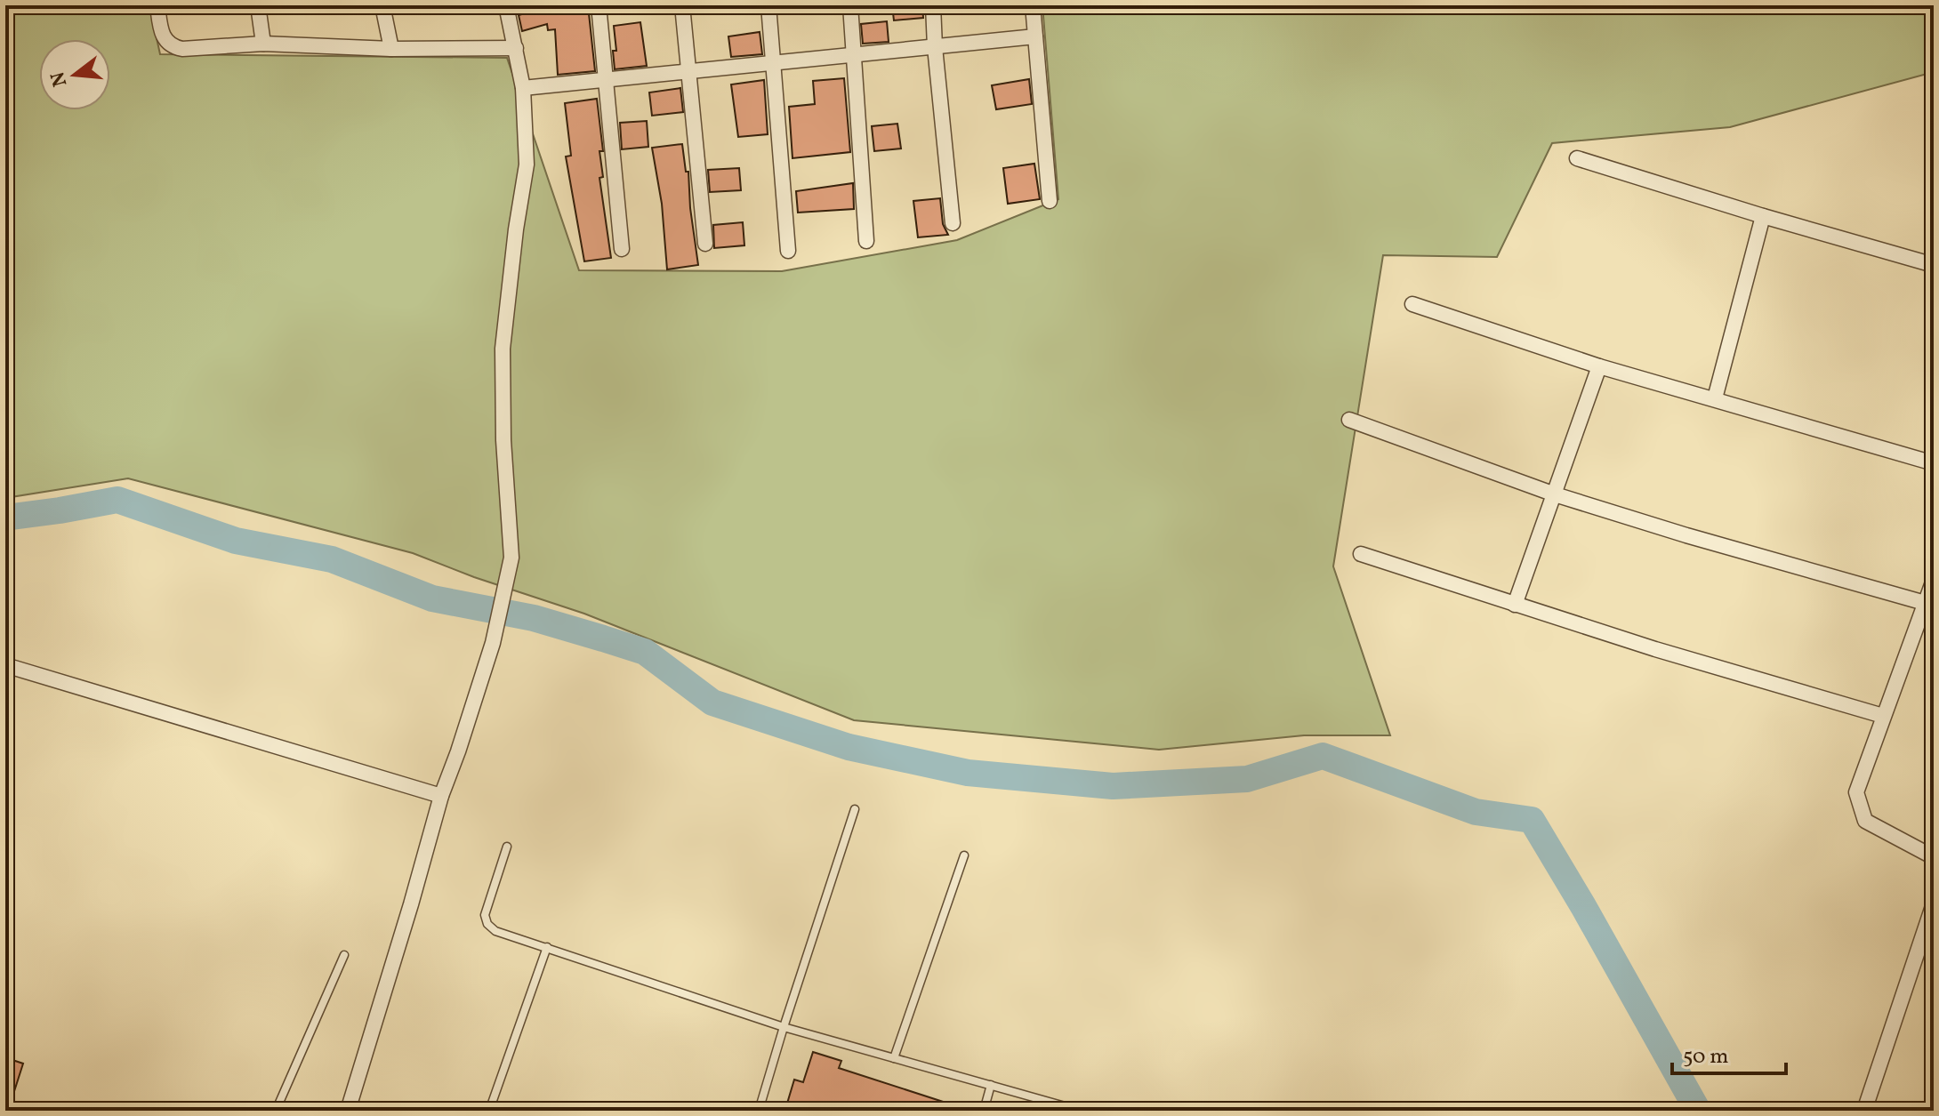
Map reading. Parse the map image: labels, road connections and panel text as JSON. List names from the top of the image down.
{
  "scale_bar": "50 m",
  "north": "left"
}
